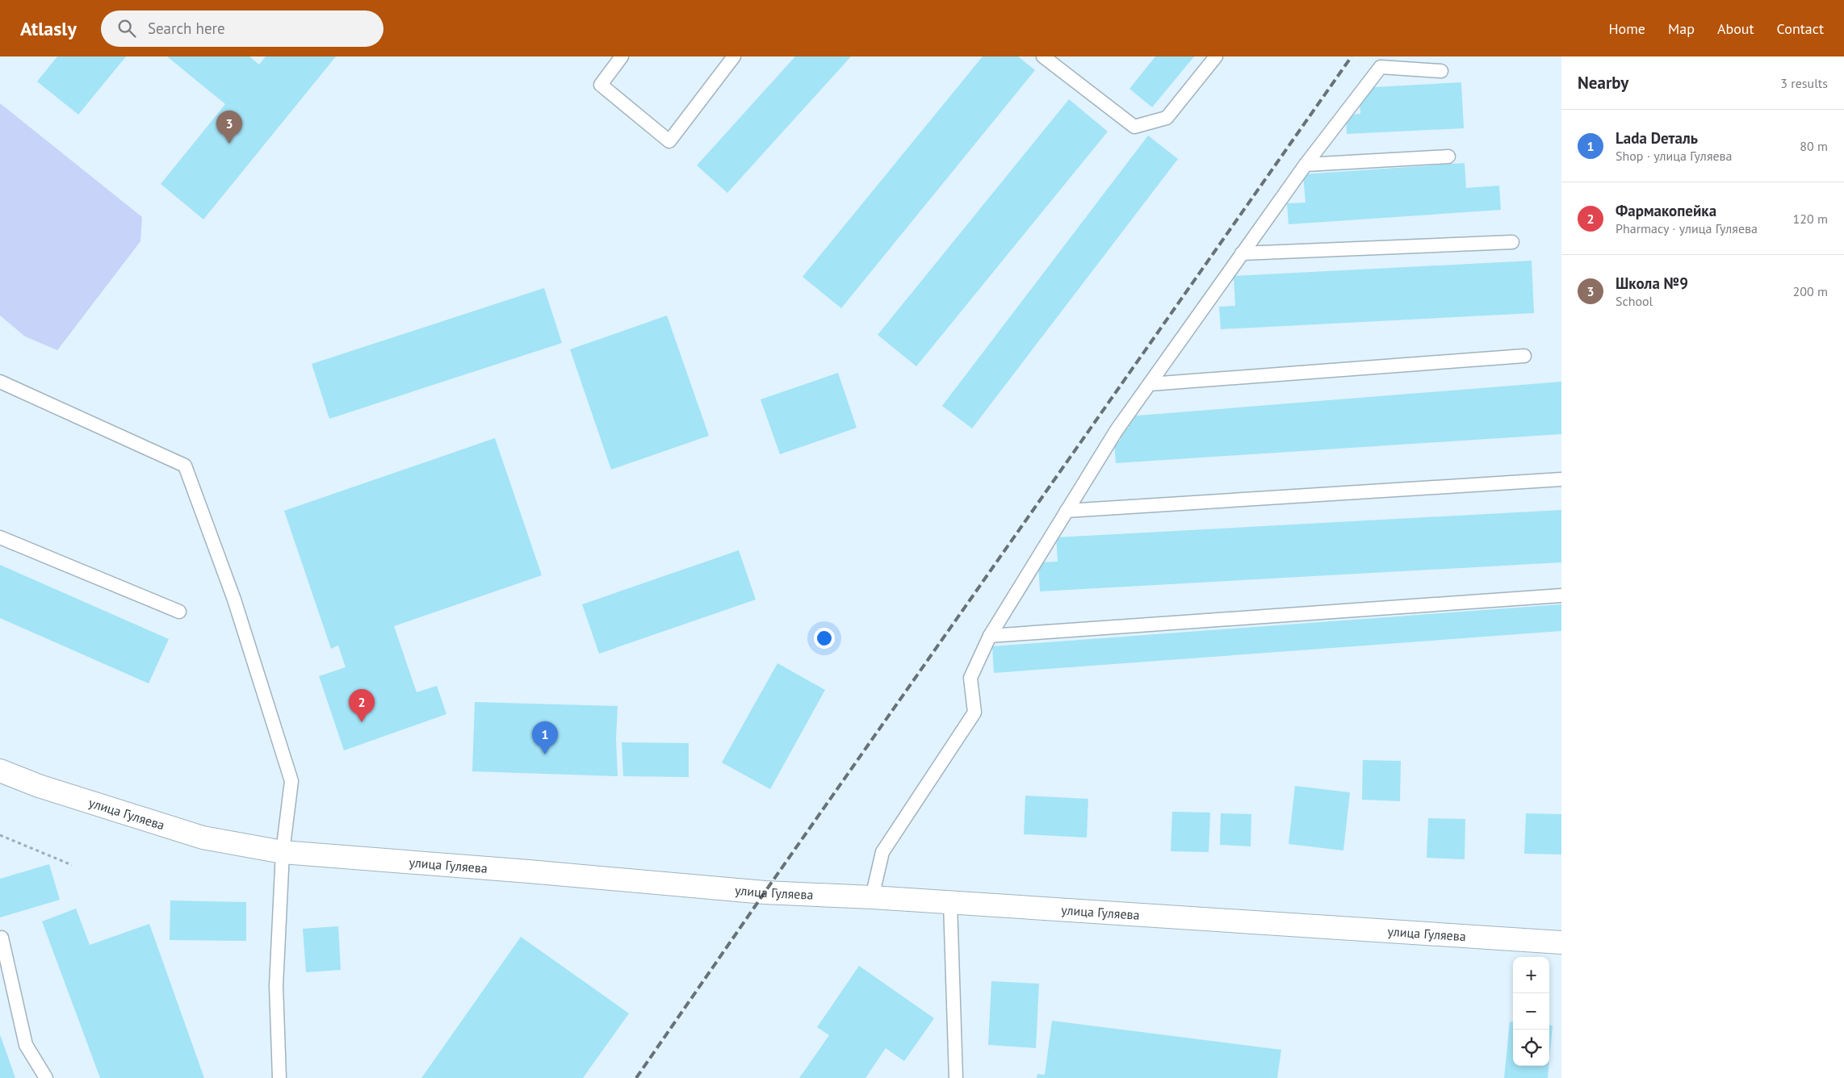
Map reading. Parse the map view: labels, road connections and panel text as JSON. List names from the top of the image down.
{
  "streets": {
    "main road": ["улица Гуляева"]
  },
  "page": {
    "header": "Atlasly",
    "search": "Search here",
    "nav": [
      "Home",
      "Map",
      "About",
      "Contact"
    ],
    "heading": ["Nearby", "3 results"],
    "list": [
      {
        "mark": "1",
        "name": "Lada Dеталь",
        "note": "Shop · улица Гуляева",
        "value": "80 m"
      },
      {
        "mark": "2",
        "name": "Фармакопейка",
        "note": "Pharmacy · улица Гуляева",
        "value": "120 m"
      },
      {
        "mark": "3",
        "name": "Школа №9",
        "note": "School",
        "value": "200 m"
      }
    ],
    "pins": ["3", "2", "1"],
    "map_buttons": ["+", "−"]
  }
}
